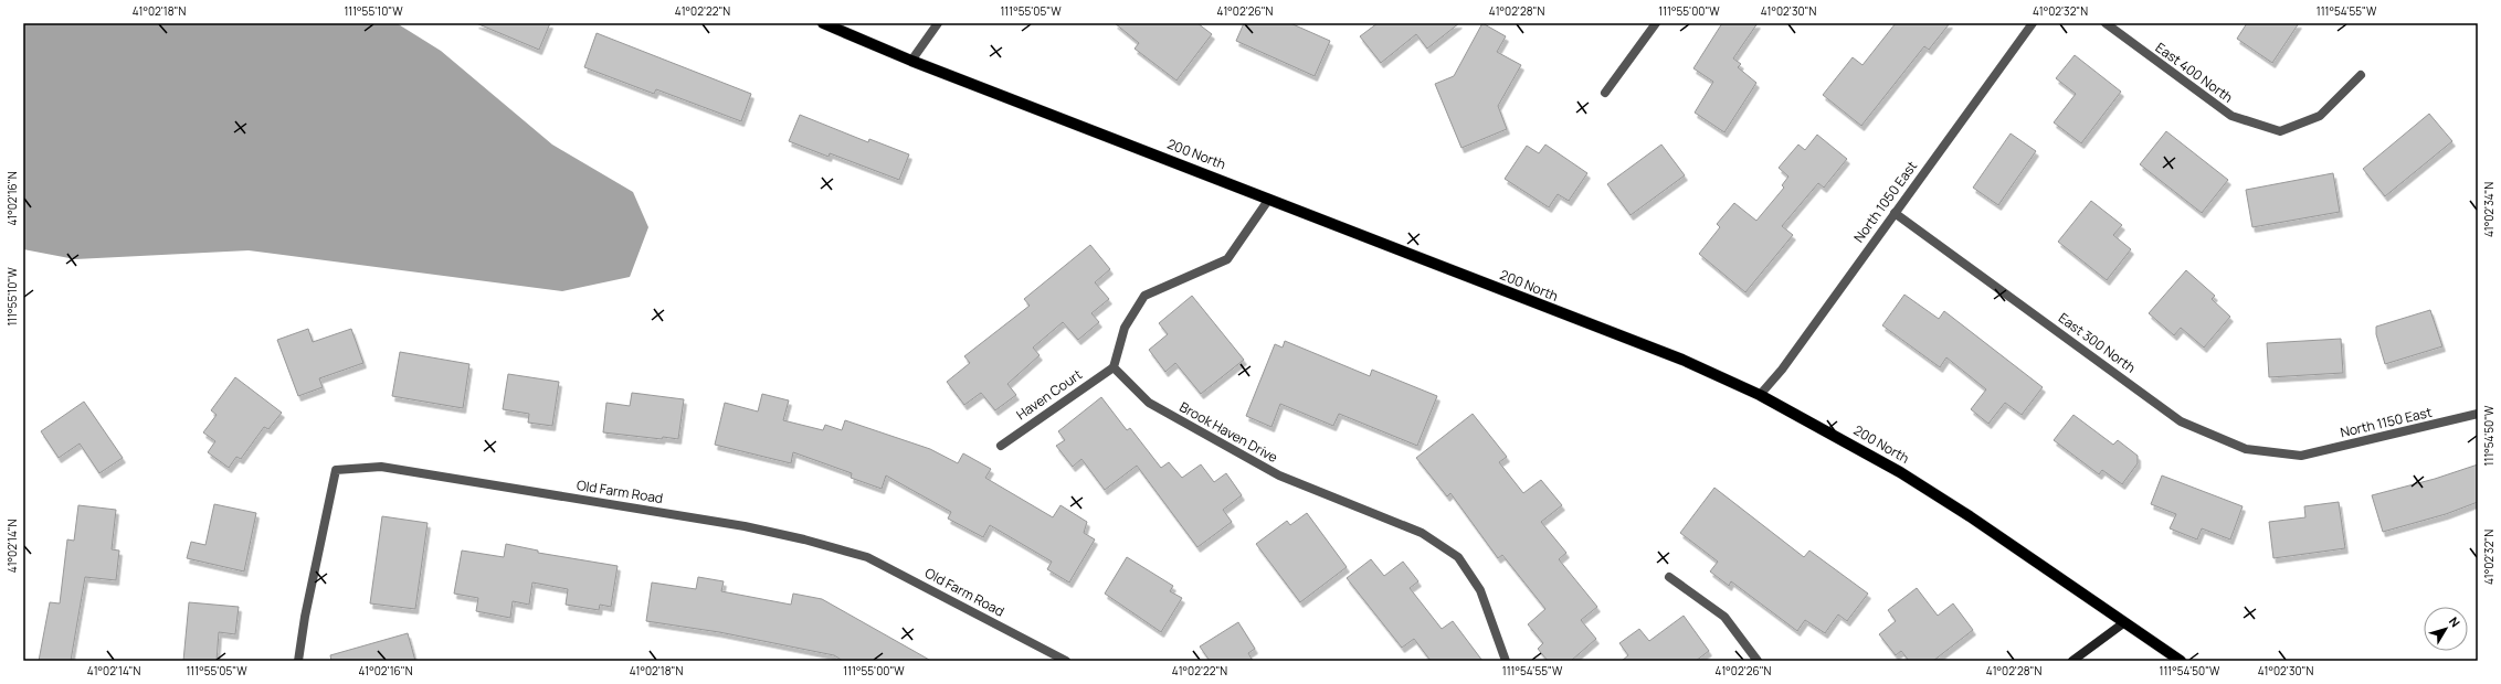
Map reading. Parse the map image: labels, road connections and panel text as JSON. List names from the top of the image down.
{
  "streets": {
    "main road": ["200 North"],
    "street": [
      "East 400 North",
      "North 1050 East",
      "East 300 North",
      "Haven Court",
      "North 1150 East",
      "Brook Haven Drive",
      "Old Farm Road"
    ]
  },
  "crossings": [
    ["200 North", "North 1050 East"],
    ["North 1050 East", "East 300 North"],
    ["East 300 North", "North 1150 East"],
    ["Haven Court", "Brook Haven Drive"]
  ],
  "north": "top right",
  "coordinates": [
    "41°02'18\"N",
    "111°55'10\"W",
    "41°02'22\"N",
    "111°55'05\"W",
    "41°02'26\"N",
    "41°02'28\"N",
    "111°55'00\"W",
    "41°02'30\"N",
    "41°02'32\"N",
    "111°54'55\"W",
    "41°02'16\"N",
    "41°02'34\"N",
    "111°54'50\"W",
    "41°02'14\"N"
  ]
}
